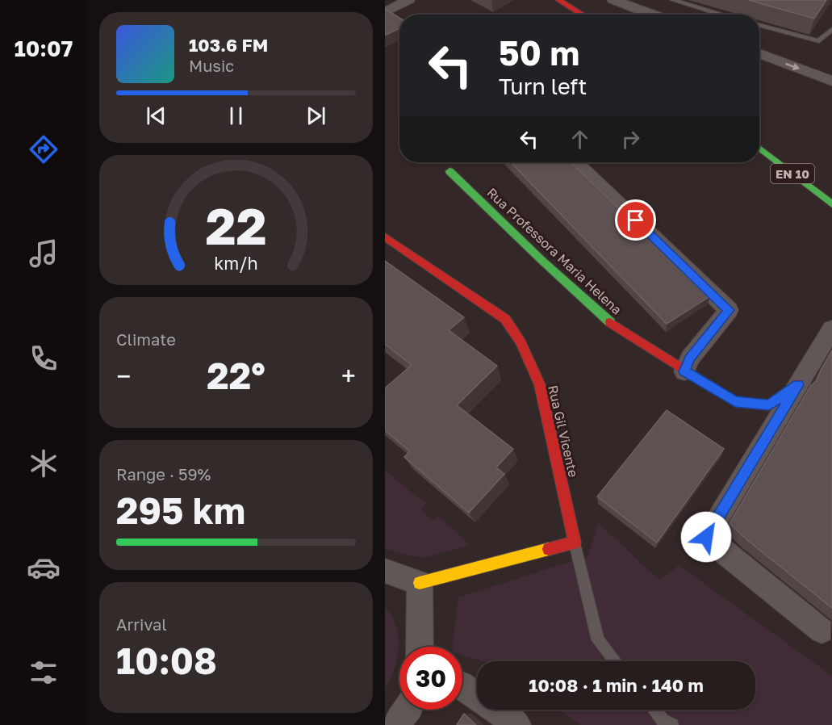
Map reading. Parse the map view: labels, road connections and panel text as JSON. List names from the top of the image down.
{
  "streets": {
    "street": ["EN 10", "Rua Professora Maria Helena", "Rua Gil Vicente"]
  },
  "page": {
    "tabs": "10:07",
    "turn": ["50 m", "Turn left"],
    "song": ["103.6 FM", "Music"],
    "tile": [
      "Climate",
      ["Range · 59%", "295 km"],
      ["Arrival", "10:08"]
    ],
    "heat": ["−", "22°", "+"],
    "limit": "30",
    "trip": "10:08 · 1 min · 140 m",
    "gauge": ["22", "km/h"]
  }
}
